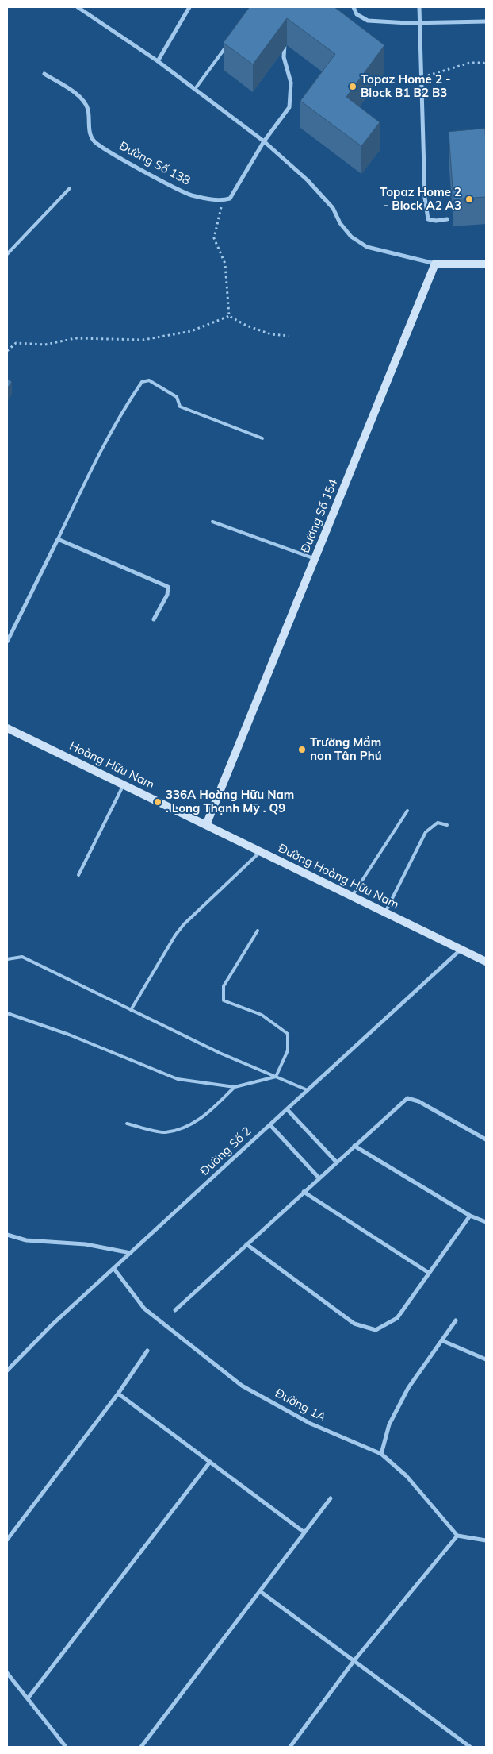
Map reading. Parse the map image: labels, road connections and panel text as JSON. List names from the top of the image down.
{
  "streets": {
    "street": [
      "Đường Số 138",
      "Đường Số 154",
      "Hoàng Hữu Nam",
      "Đường Hoàng Hữu Nam",
      "Đường Số 2",
      "Đường 1A"
    ]
  },
  "crossings": [
    ["Đường Số 154", "Hoàng Hữu Nam"],
    ["Đường Số 154", "Đường Hoàng Hữu Nam"],
    ["Hoàng Hữu Nam", "Đường Hoàng Hữu Nam"],
    ["Đường Hoàng Hữu Nam", "Đường Số 2"],
    ["Đường Số 2", "Đường 1A"]
  ],
  "places": [
    "Topaz Home 2 - Block B1 B2 B3",
    "Topaz Home 2 - Block A2 A3",
    "Trường Mầm non Tân Phú",
    "336A Hoàng Hữu Nam . Long Thạnh Mỹ . Q9"
  ]
}
